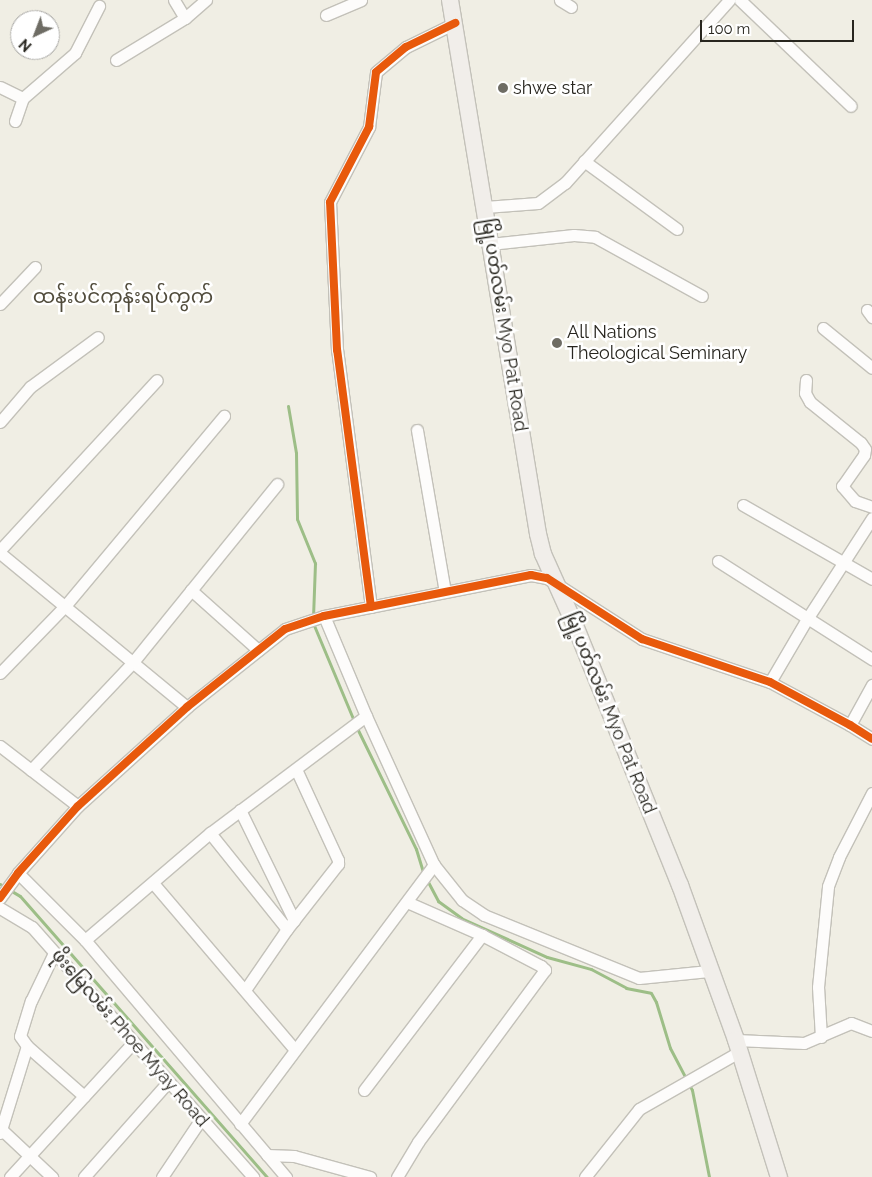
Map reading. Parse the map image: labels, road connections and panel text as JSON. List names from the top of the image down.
{
  "streets": {
    "main road": ["မြို့ပတ်လမ်း Myo Pat Road"],
    "street": ["ဖိုးမြေလမ်း Phoe Myay Road"]
  },
  "districts": ["ထန်းပင်ကုန်းရပ်ကွက်"],
  "places": ["shwe star", "All Nations Theological Seminary"],
  "scale_bar": "100 m",
  "north": "bottom left"
}
